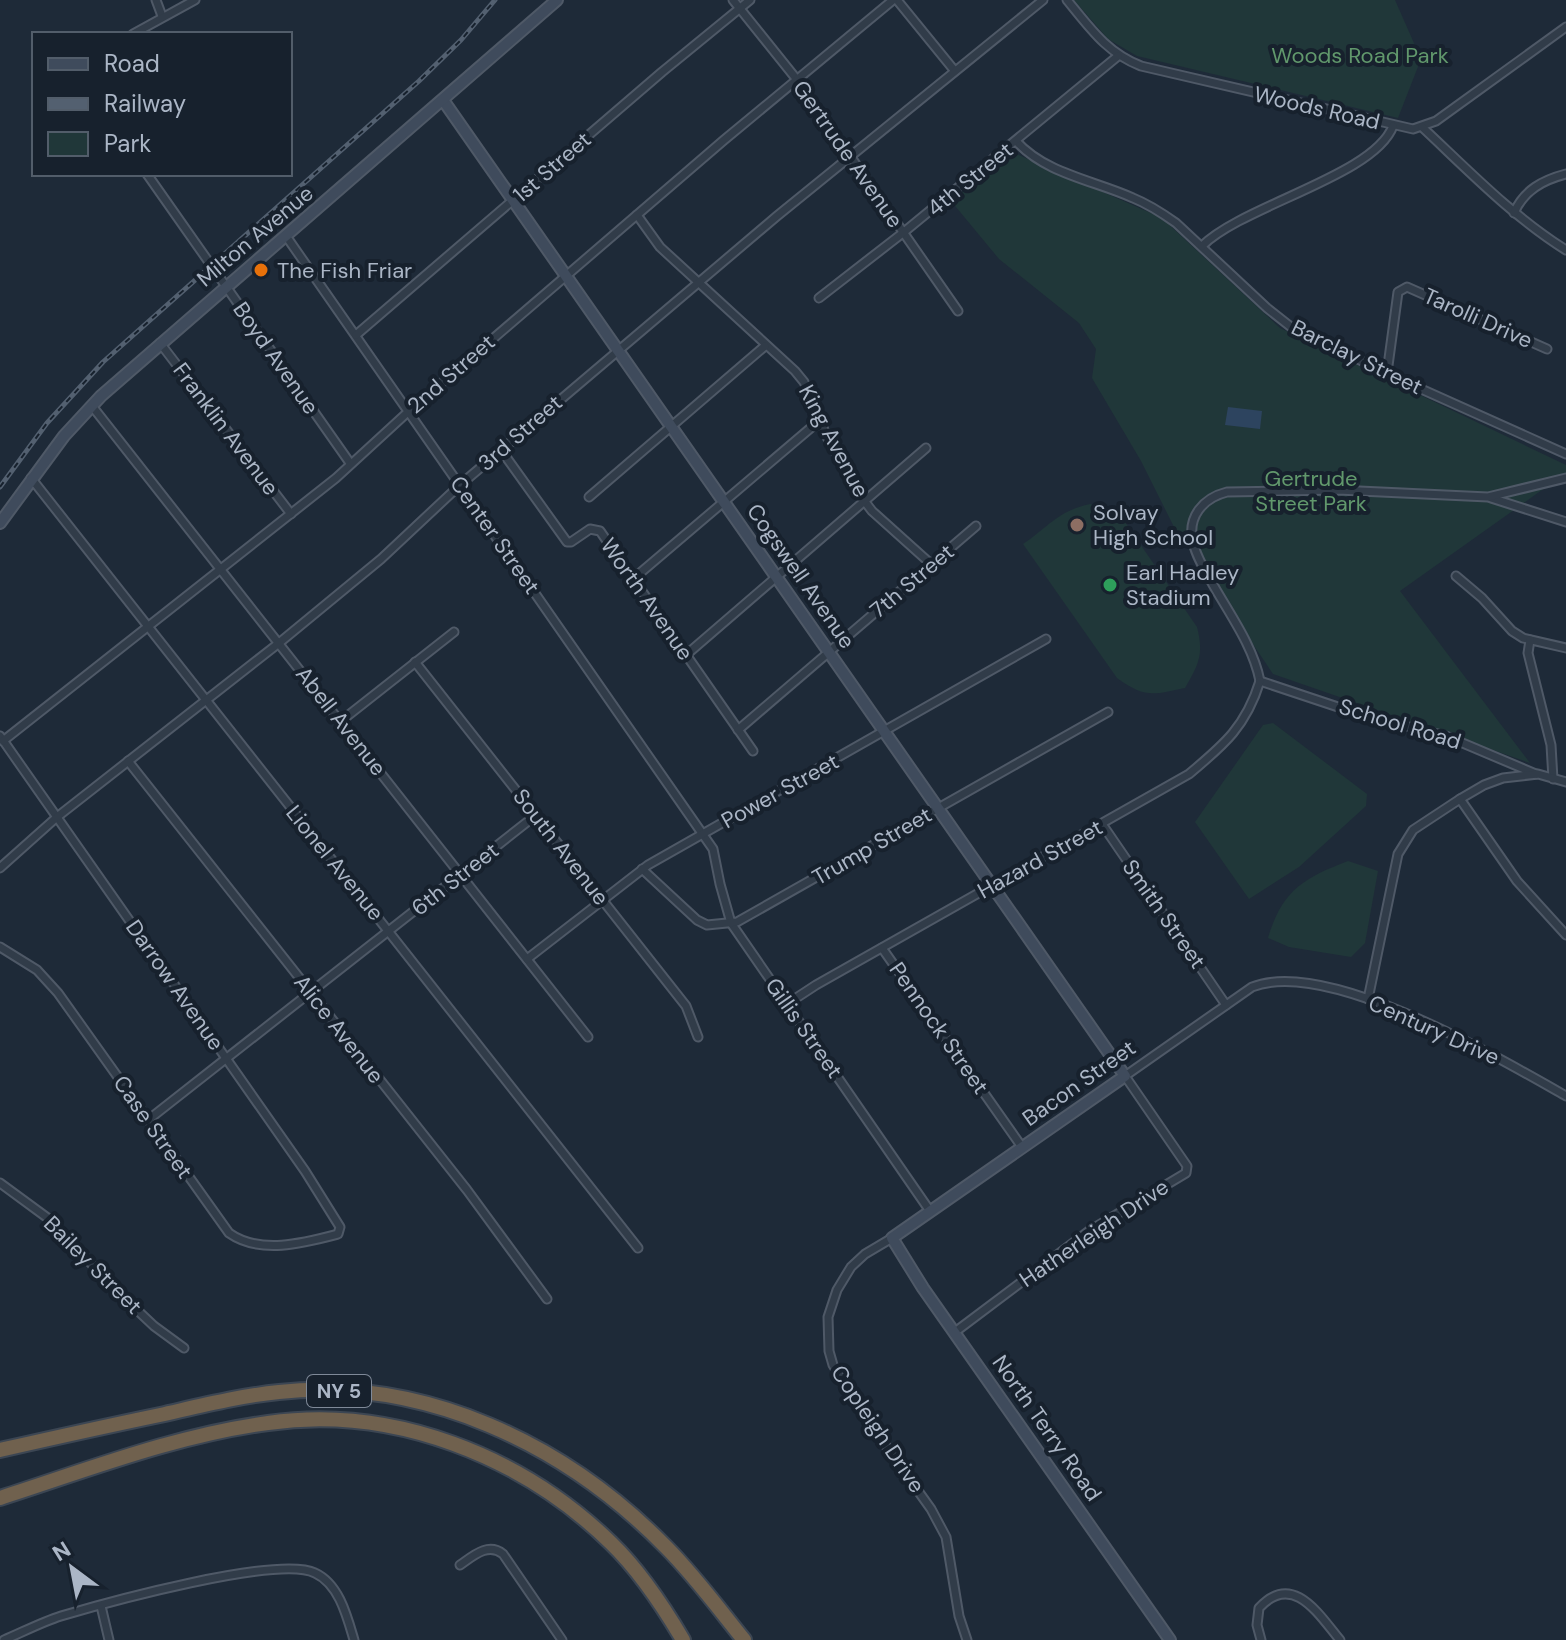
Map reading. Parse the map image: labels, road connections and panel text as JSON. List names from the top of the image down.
{
  "streets": {
    "highway": ["NY 5"],
    "street": [
      "Woods Road",
      "Gertrude Avenue",
      "1st Street",
      "4th Street",
      "Milton Avenue",
      "Tarolli Drive",
      "Barclay Street",
      "Boyd Avenue",
      "2nd Street",
      "Franklin Avenue",
      "3rd Street",
      "King Avenue",
      "Center Street",
      "Cogswell Avenue",
      "7th Street",
      "Worth Avenue",
      "Abell Avenue",
      "School Road",
      "Power Street",
      "Trump Street",
      "South Avenue",
      "Hazard Street",
      "Lionel Avenue",
      "6th Street",
      "Smith Street",
      "Darrow Avenue",
      "Gillis Street",
      "Pennock Street",
      "Alice Avenue",
      "Century Drive",
      "Bacon Street",
      "Case Street",
      "Hatherleigh Drive",
      "Bailey Street",
      "North Terry Road",
      "Copleigh Drive"
    ]
  },
  "crossings": [
    ["Woods Road", "4th Street"],
    ["Gertrude Avenue", "1st Street"],
    ["Gertrude Avenue", "4th Street"],
    ["Gertrude Avenue", "2nd Street"],
    ["Gertrude Avenue", "3rd Street"],
    ["1st Street", "Center Street"],
    ["1st Street", "Cogswell Avenue"],
    ["4th Street", "Barclay Street"],
    ["Milton Avenue", "Boyd Avenue"],
    ["Milton Avenue", "Franklin Avenue"],
    ["Milton Avenue", "Center Street"],
    ["Milton Avenue", "Cogswell Avenue"],
    ["Milton Avenue", "Abell Avenue"],
    ["Milton Avenue", "Lionel Avenue"],
    ["Tarolli Drive", "Barclay Street"],
    ["Boyd Avenue", "2nd Street"],
    ["2nd Street", "Franklin Avenue"],
    ["2nd Street", "King Avenue"],
    ["2nd Street", "Center Street"],
    ["2nd Street", "Cogswell Avenue"],
    ["2nd Street", "Abell Avenue"],
    ["2nd Street", "Lionel Avenue"],
    ["2nd Street", "Darrow Avenue"],
    ["3rd Street", "King Avenue"],
    ["3rd Street", "Center Street"],
    ["3rd Street", "Cogswell Avenue"],
    ["3rd Street", "Worth Avenue"],
    ["3rd Street", "Abell Avenue"],
    ["3rd Street", "Lionel Avenue"],
    ["3rd Street", "Darrow Avenue"],
    ["3rd Street", "Alice Avenue"],
    ["King Avenue", "7th Street"],
    ["Center Street", "Power Street"],
    ["Center Street", "Gillis Street"],
    ["Cogswell Avenue", "7th Street"],
    ["Cogswell Avenue", "Power Street"],
    ["Cogswell Avenue", "Trump Street"],
    ["Cogswell Avenue", "Hazard Street"],
    ["Cogswell Avenue", "Bacon Street"],
    ["Cogswell Avenue", "Hatherleigh Drive"],
    ["7th Street", "Worth Avenue"],
    ["Abell Avenue", "Power Street"],
    ["Abell Avenue", "6th Street"],
    ["School Road", "Hazard Street"],
    ["Power Street", "South Avenue"],
    ["Power Street", "Gillis Street"],
    ["Trump Street", "Gillis Street"],
    ["South Avenue", "6th Street"],
    ["Hazard Street", "Smith Street"],
    ["Hazard Street", "Gillis Street"],
    ["Hazard Street", "Pennock Street"],
    ["Lionel Avenue", "6th Street"],
    ["6th Street", "Darrow Avenue"],
    ["6th Street", "Alice Avenue"],
    ["6th Street", "Case Street"],
    ["Smith Street", "Bacon Street"],
    ["Darrow Avenue", "Case Street"],
    ["Gillis Street", "Bacon Street"],
    ["Pennock Street", "Bacon Street"],
    ["Century Drive", "Bacon Street"],
    ["Bacon Street", "Hatherleigh Drive"],
    ["Bacon Street", "North Terry Road"],
    ["Bacon Street", "Copleigh Drive"],
    ["Hatherleigh Drive", "North Terry Road"],
    ["North Terry Road", "Copleigh Drive"]
  ],
  "parks": ["Woods Road Park", "Gertrude Street Park"],
  "places": ["The Fish Friar", "Solvay High School", "Earl Hadley Stadium"],
  "legend": ["Road", "Railway", "Park"],
  "north": "top left"
}
